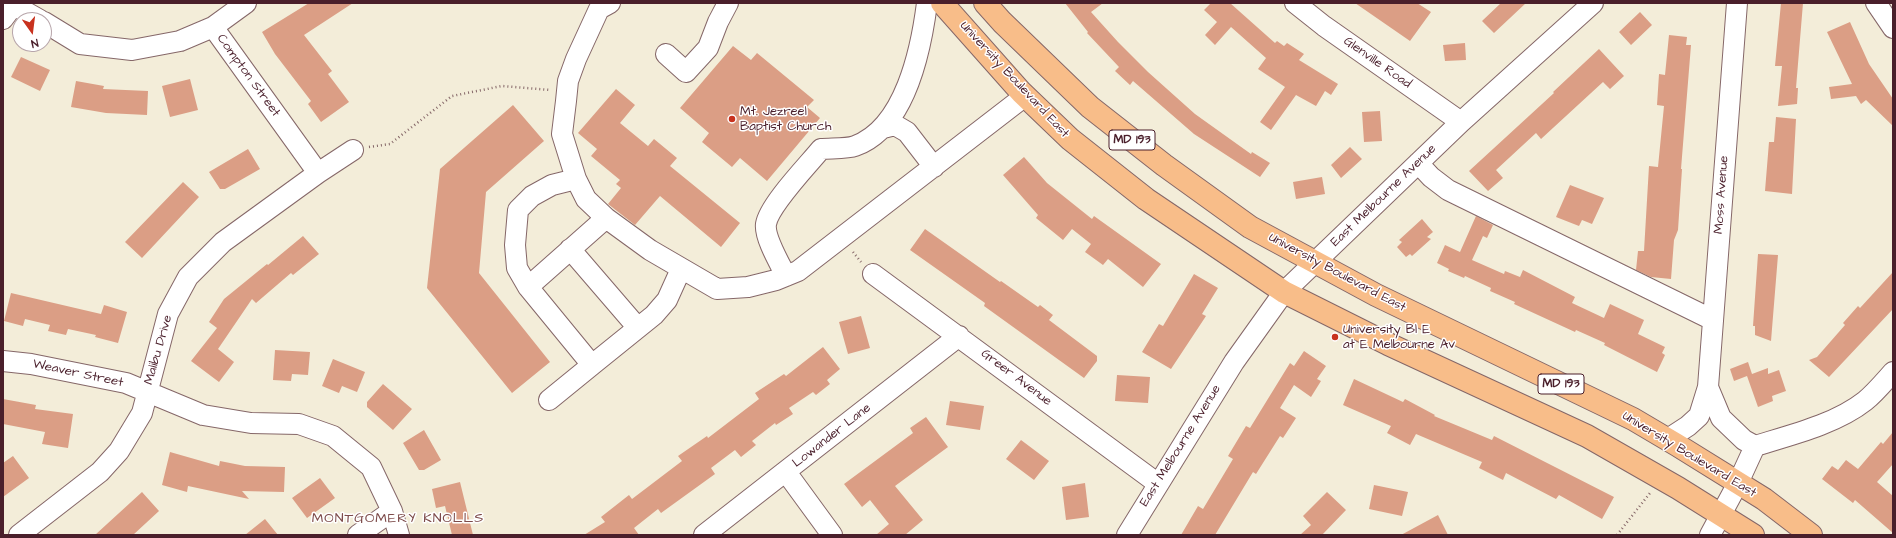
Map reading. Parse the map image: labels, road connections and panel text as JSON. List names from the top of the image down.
{
  "streets": {
    "main road": ["University Boulevard East", "MD 193"],
    "street": [
      "Glenville Road",
      "Compton Street",
      "Moss Avenue",
      "East Melbourne Avenue",
      "Malibu Drive",
      "Weaver Street",
      "Greer Avenue",
      "Lowander Lane"
    ]
  },
  "crossings": [
    ["Glenville Road", "East Melbourne Avenue"],
    ["Compton Street", "Malibu Drive"],
    ["University Boulevard East", "Moss Avenue"],
    ["University Boulevard East", "East Melbourne Avenue"],
    ["East Melbourne Avenue", "Greer Avenue"],
    ["Malibu Drive", "Weaver Street"],
    ["Greer Avenue", "Lowander Lane"]
  ],
  "districts": ["MONTGOMERY KNOLLS"],
  "places": ["Mt. Jezreel Baptist Church", "University Bl E at E Melbourne Av"],
  "north": "bottom"
}
